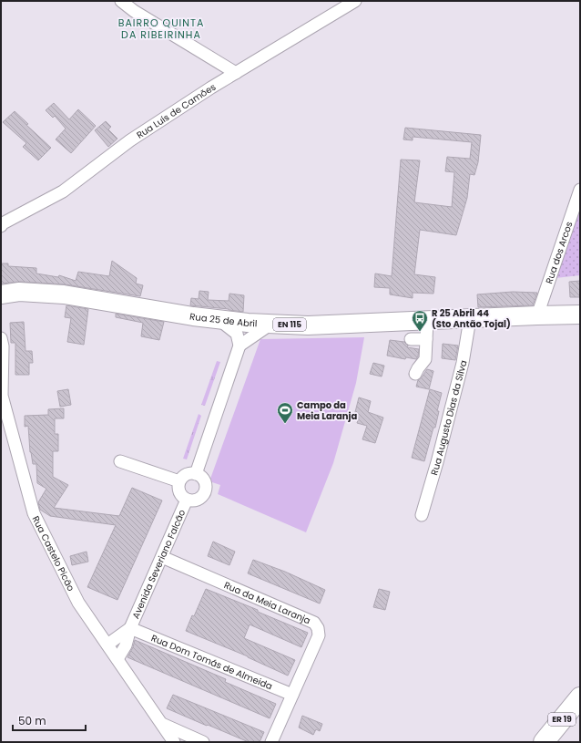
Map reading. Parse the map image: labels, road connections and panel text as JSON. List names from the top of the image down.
{
  "streets": {
    "highway": ["ER 19"],
    "main road": ["Rua 25 de Abril", "EN 115"],
    "street": [
      "Rua Luís de Camões",
      "Rua dos Arcos",
      "Rua Augusto Dias da Silva",
      "Rua Castelo Picão",
      "Avenida Severiano Falcão",
      "Rua da Meia Laranja",
      "Rua Dom Tomás de Almeida"
    ]
  },
  "crossings": [
    ["Rua dos Arcos", "Rua 25 de Abril"],
    ["Rua 25 de Abril", "Rua Augusto Dias da Silva"],
    ["Rua Castelo Picão", "Avenida Severiano Falcão"],
    ["Avenida Severiano Falcão", "Rua da Meia Laranja"],
    ["Avenida Severiano Falcão", "Rua Dom Tomás de Almeida"],
    ["Rua da Meia Laranja", "Rua Dom Tomás de Almeida"]
  ],
  "districts": ["BAIRRO QUINTA DA RIBEIRINHA"],
  "places": {
    "bus stop": ["R 25 Abril 44 (Sto Antão Tojal)"],
    "sports": ["Campo da Meia Laranja"]
  },
  "scale_bar": "50 m"
}
